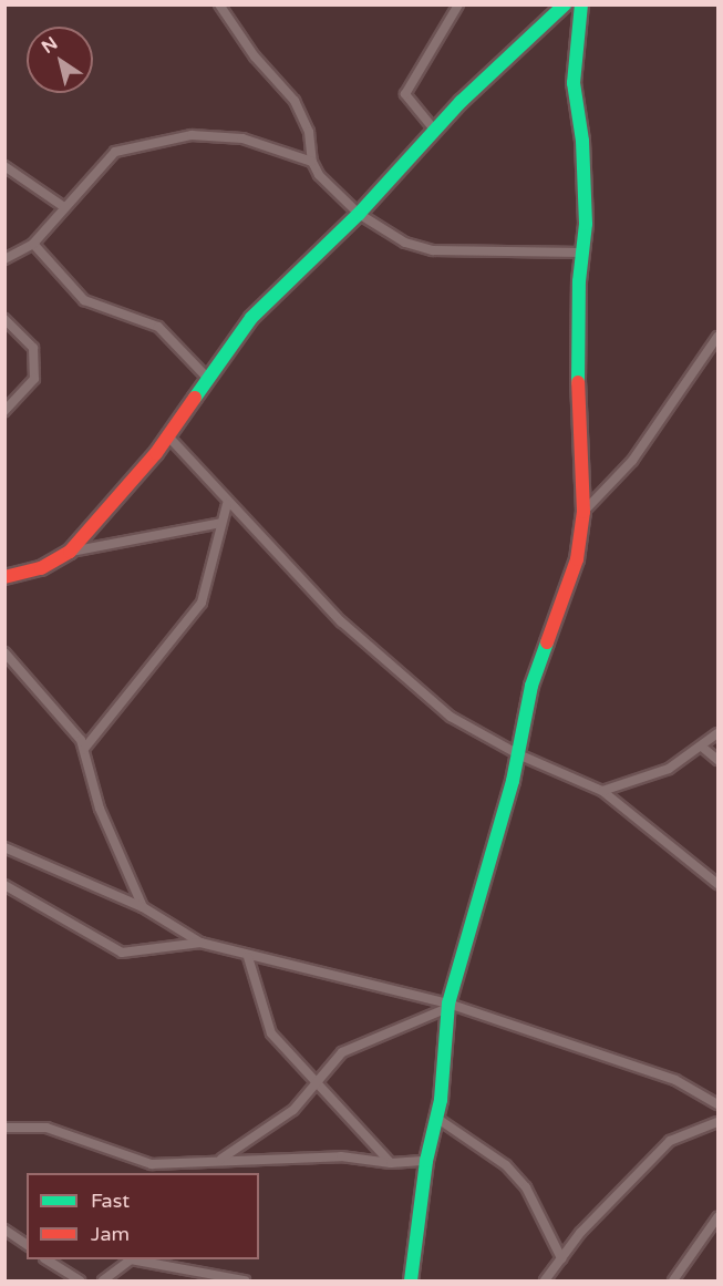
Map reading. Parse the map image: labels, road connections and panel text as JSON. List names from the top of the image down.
{
  "legend": ["Fast", "Jam"],
  "north": "top left"
}
